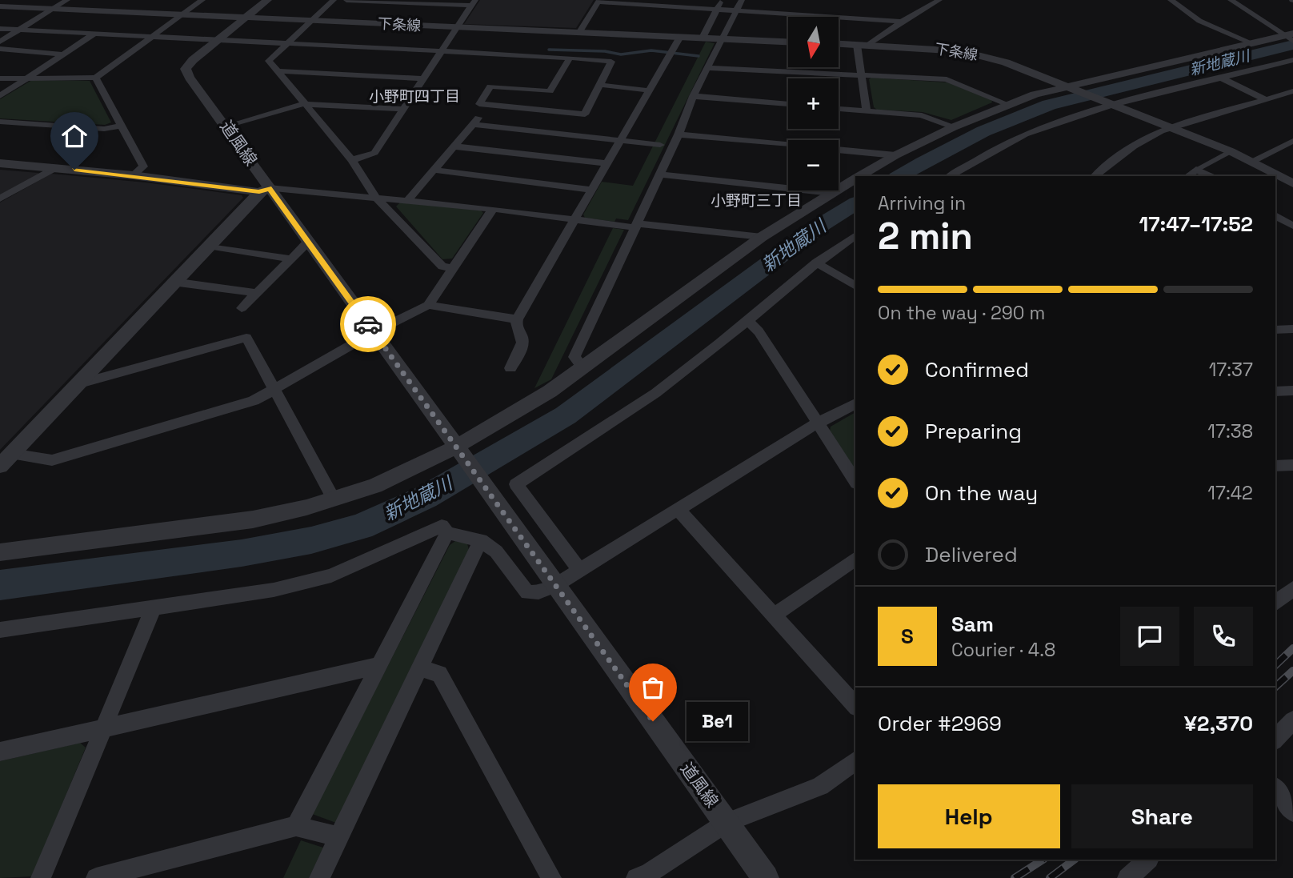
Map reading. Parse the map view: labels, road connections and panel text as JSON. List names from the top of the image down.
{
  "streets": {
    "street": ["下条線", "道風線"]
  },
  "crossings": [
    ["下条線", "道風線"]
  ],
  "districts": ["小野町四丁目", "小野町三丁目"],
  "water": ["新地蔵川"],
  "places": ["Be1"],
  "north": "bottom",
  "page": {
    "map_buttons": ["+", "−"],
    "heading": ["2 min", "Arriving in", "17:47–17:52"],
    "panel": [
      "Sam",
      "Courier · 4.8",
      "Order #2969",
      "¥2,370"
    ],
    "bar": "On the way · 290 m",
    "list": [
      ["Confirmed", "17:37"],
      ["Preparing", "17:38"],
      ["On the way", "17:42"],
      "Delivered"
    ],
    "round": "S",
    "bubble": "Be1",
    "buttons": ["Help", "Share"]
  }
}
